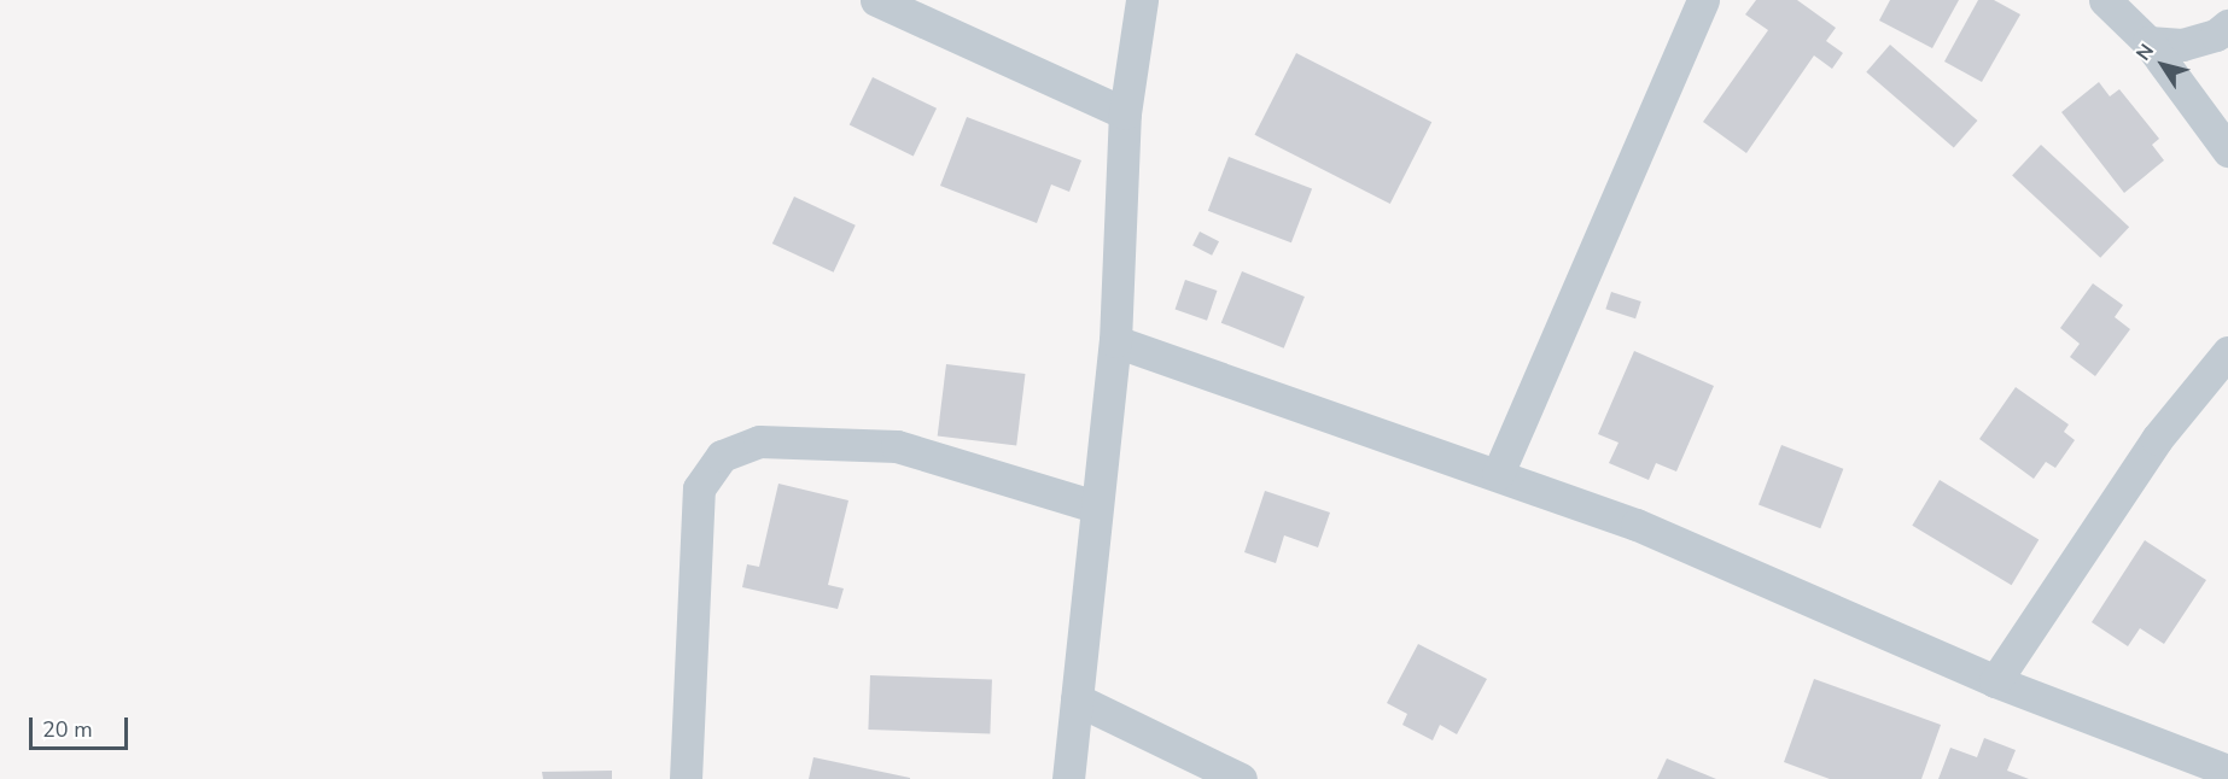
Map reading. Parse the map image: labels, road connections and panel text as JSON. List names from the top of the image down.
{
  "scale_bar": "20 m",
  "north": "top left"
}
